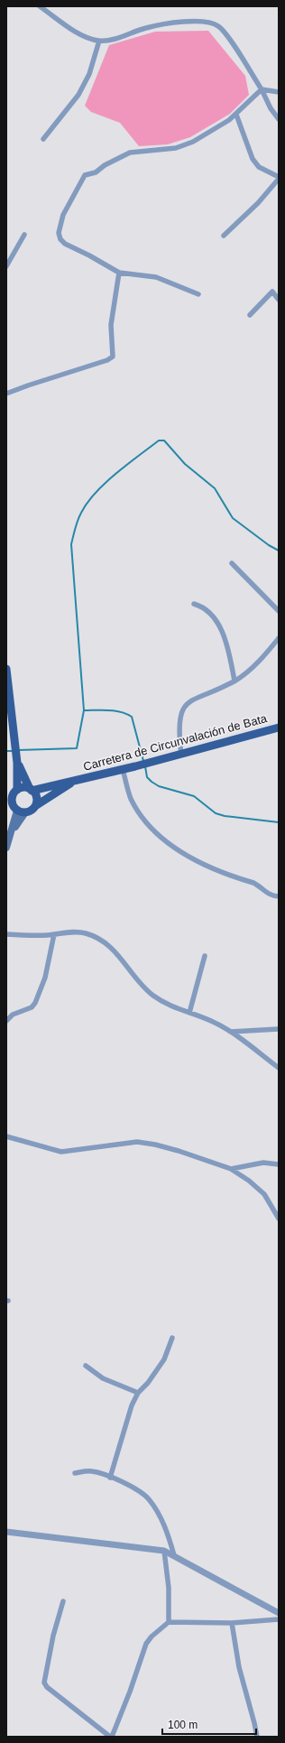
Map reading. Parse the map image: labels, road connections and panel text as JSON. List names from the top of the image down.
{
  "streets": {
    "main road": ["Carretera de Circunvalación de Bata"]
  },
  "scale_bar": "100 m"
}
